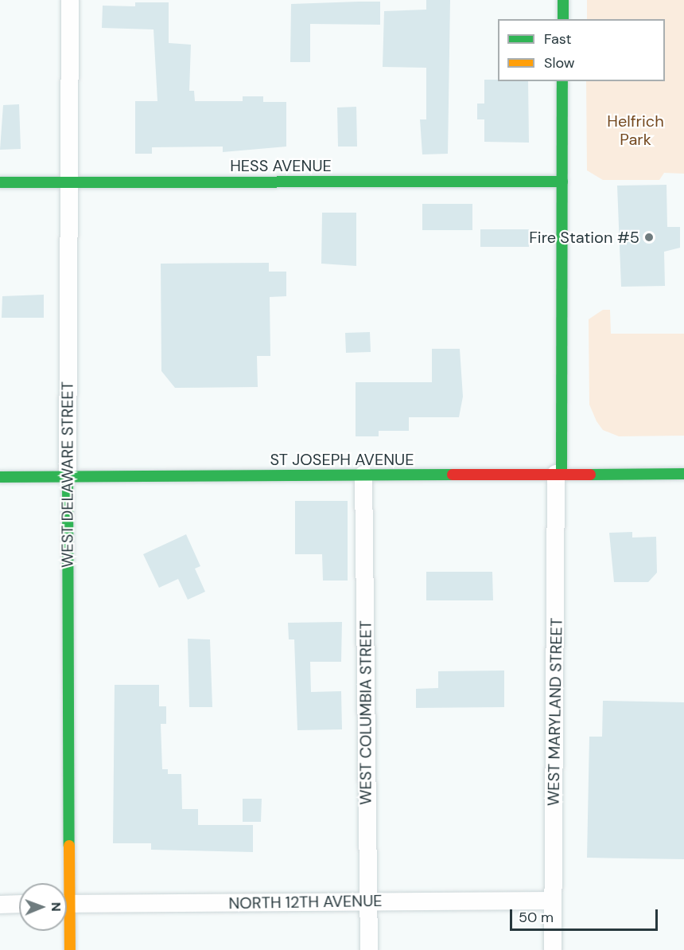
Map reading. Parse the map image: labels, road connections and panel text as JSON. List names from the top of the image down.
{
  "streets": {
    "main road": [
      "HESS AVENUE",
      "ST JOSEPH AVENUE",
      "WEST DELAWARE STREET",
      "WEST MARYLAND STREET"
    ],
    "street": ["WEST COLUMBIA STREET", "NORTH 12TH AVENUE"]
  },
  "crossings": [
    ["HESS AVENUE", "WEST DELAWARE STREET"],
    ["HESS AVENUE", "WEST MARYLAND STREET"],
    ["ST JOSEPH AVENUE", "WEST DELAWARE STREET"],
    ["ST JOSEPH AVENUE", "WEST MARYLAND STREET"],
    ["ST JOSEPH AVENUE", "WEST COLUMBIA STREET"],
    ["WEST MARYLAND STREET", "NORTH 12TH AVENUE"],
    ["WEST COLUMBIA STREET", "NORTH 12TH AVENUE"]
  ],
  "parks": ["Helfrich Park"],
  "places": ["Fire Station #5"],
  "legend": ["Fast", "Slow"],
  "scale_bar": "50 m",
  "north": "right"
}
